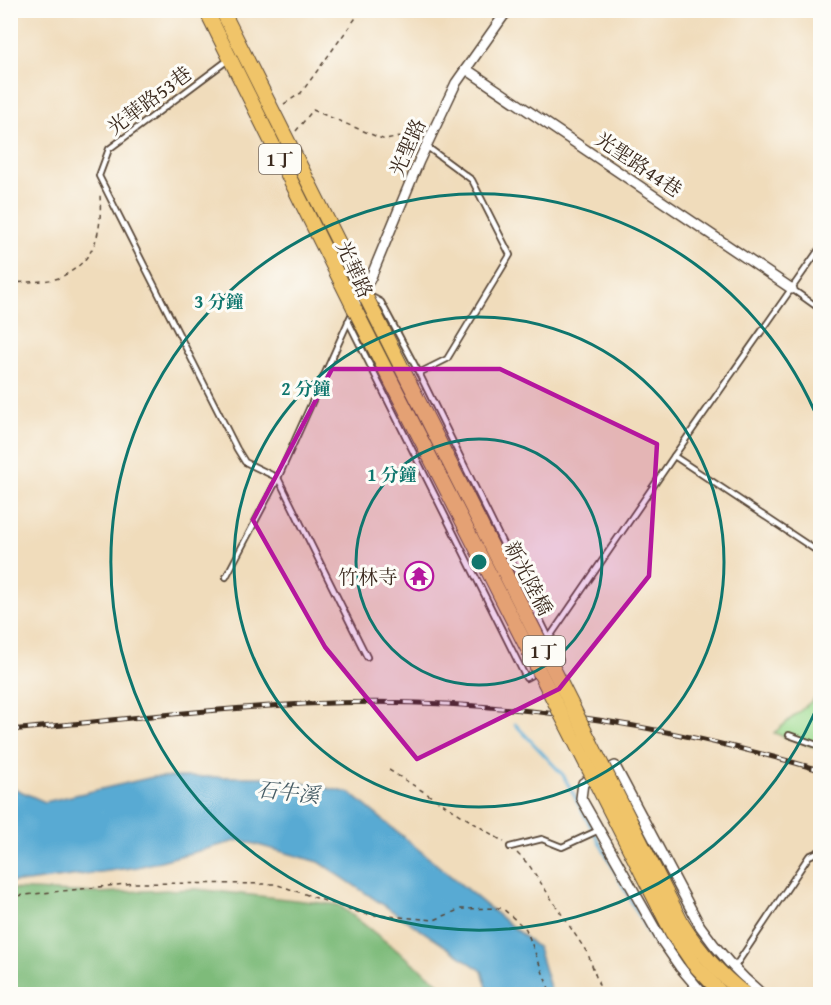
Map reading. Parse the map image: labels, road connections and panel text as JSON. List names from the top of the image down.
{
  "streets": {
    "main road": ["1丁", "光華路", "新光陸橋"],
    "street": ["光聖路", "光聖路44巷"],
    "lane": ["光華路53巷"]
  },
  "crossings": [
    ["光華路53巷", "光華路"],
    ["光聖路", "光聖路44巷"],
    ["光聖路", "光華路"],
    ["光聖路", "新光陸橋"],
    ["光華路", "新光陸橋"]
  ],
  "water": ["石牛溪"],
  "places": {
    "temple": ["竹林寺"]
  },
  "rings": ["3 分鐘", "2 分鐘", "1 分鐘"]
}
